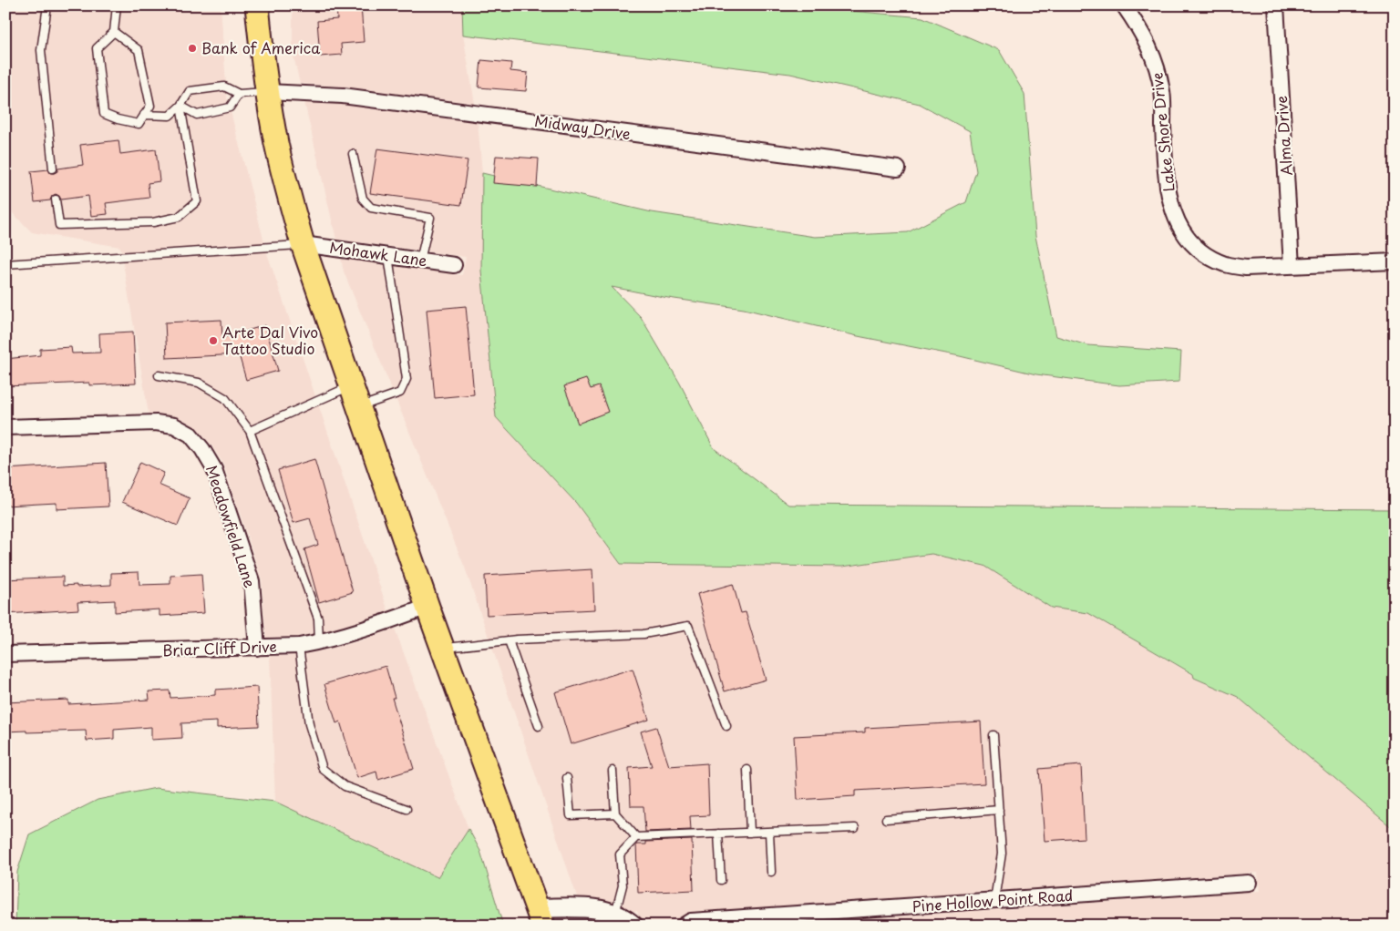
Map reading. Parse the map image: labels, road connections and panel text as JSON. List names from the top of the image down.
{
  "streets": {
    "street": [
      "Midway Drive",
      "Lake Shore Drive",
      "Alma Drive",
      "Mohawk Lane",
      "Meadowfield Lane",
      "Briar Cliff Drive",
      "Pine Hollow Point Road"
    ]
  },
  "crossings": [
    ["Lake Shore Drive", "Alma Drive"],
    ["Meadowfield Lane", "Briar Cliff Drive"]
  ],
  "places": ["Bank of America", "Arte Dal Vivo Tattoo Studio"]
}
